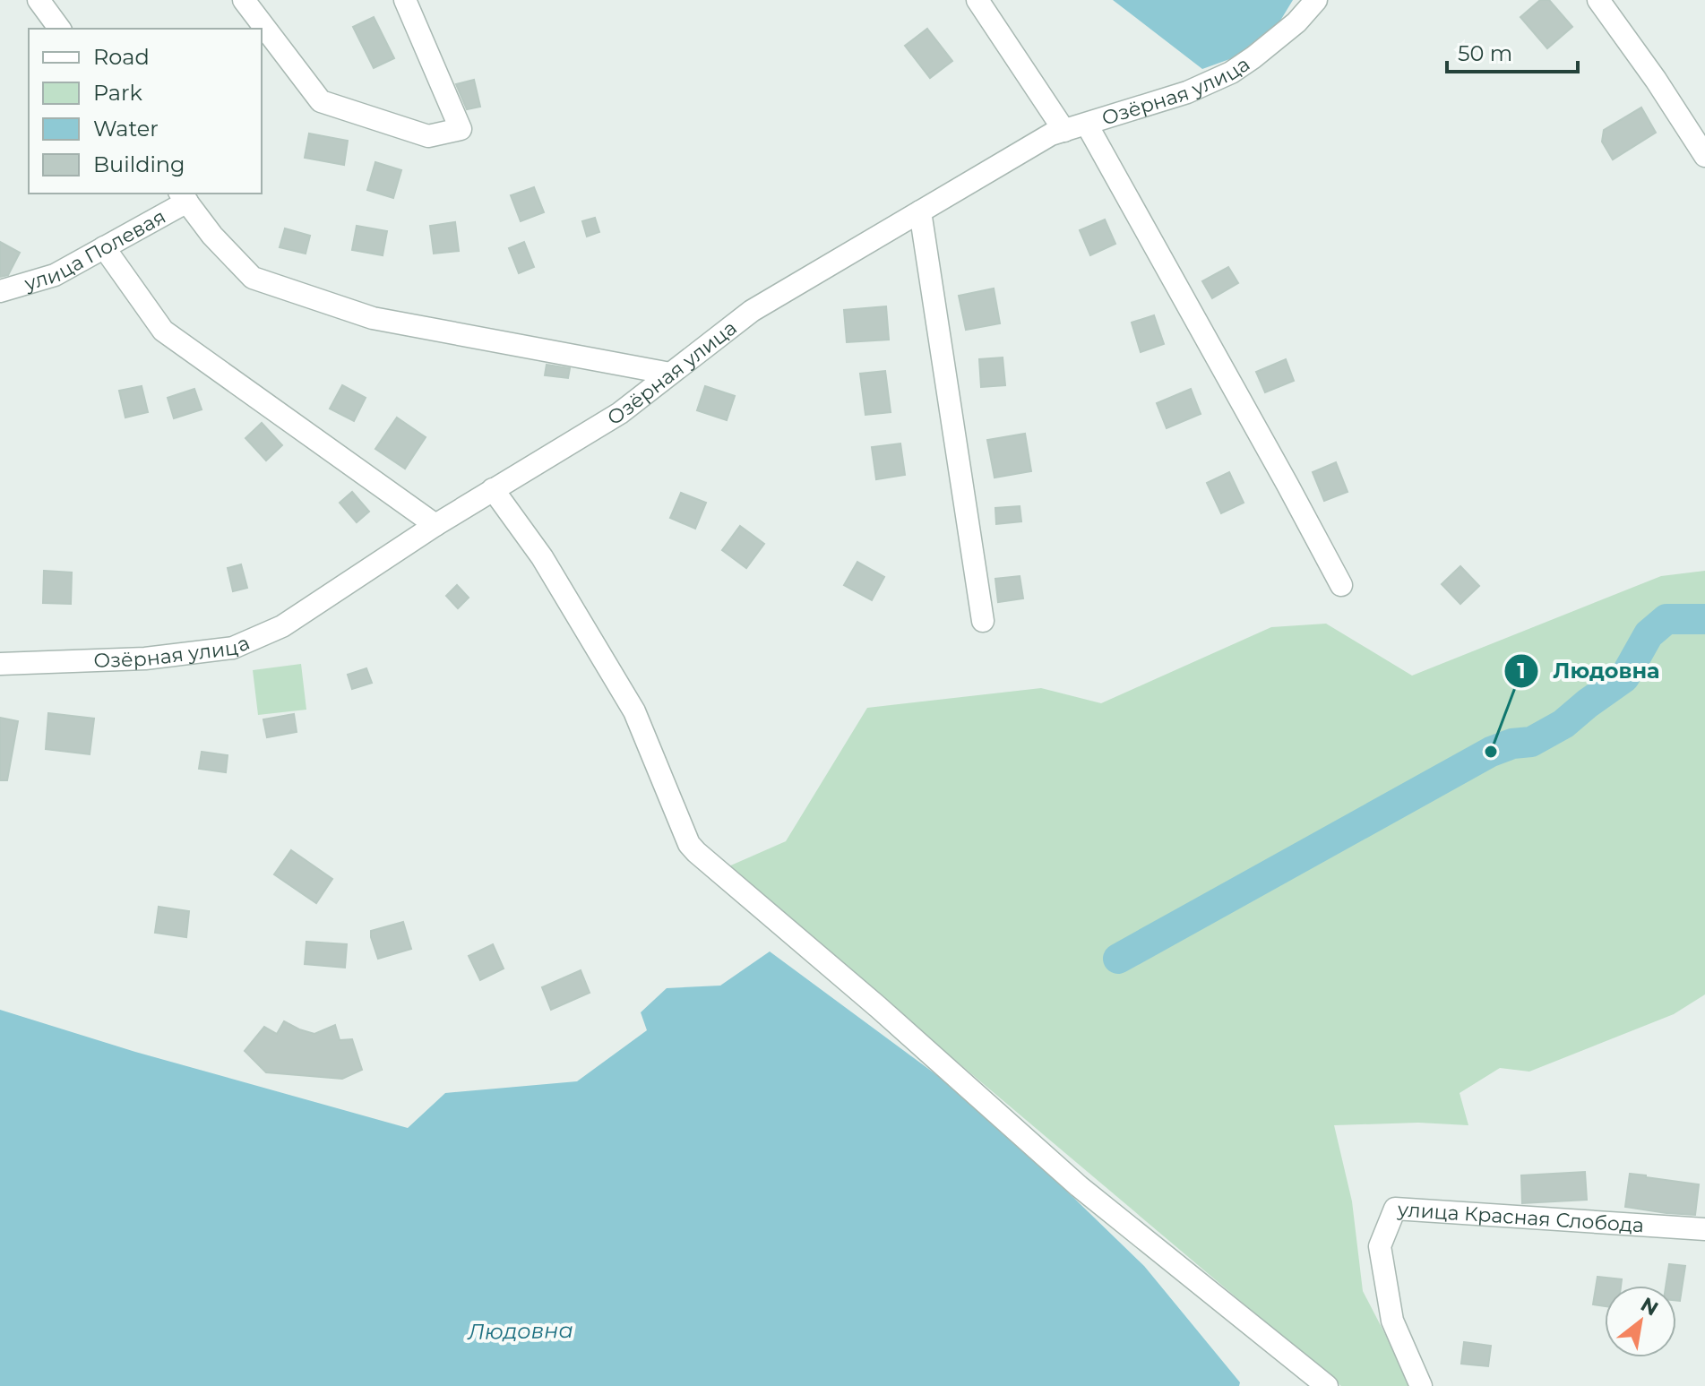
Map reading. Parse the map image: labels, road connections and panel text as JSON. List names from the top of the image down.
{
  "streets": {
    "street": ["Озёрная улица", "улица Полевая", "улица Красная Слобода"]
  },
  "water": ["Людовна"],
  "places": ["Людовна"],
  "legend": [
    "Road",
    "Park",
    "Water",
    "Building"
  ],
  "scale_bar": "50 m",
  "north": "top right"
}
